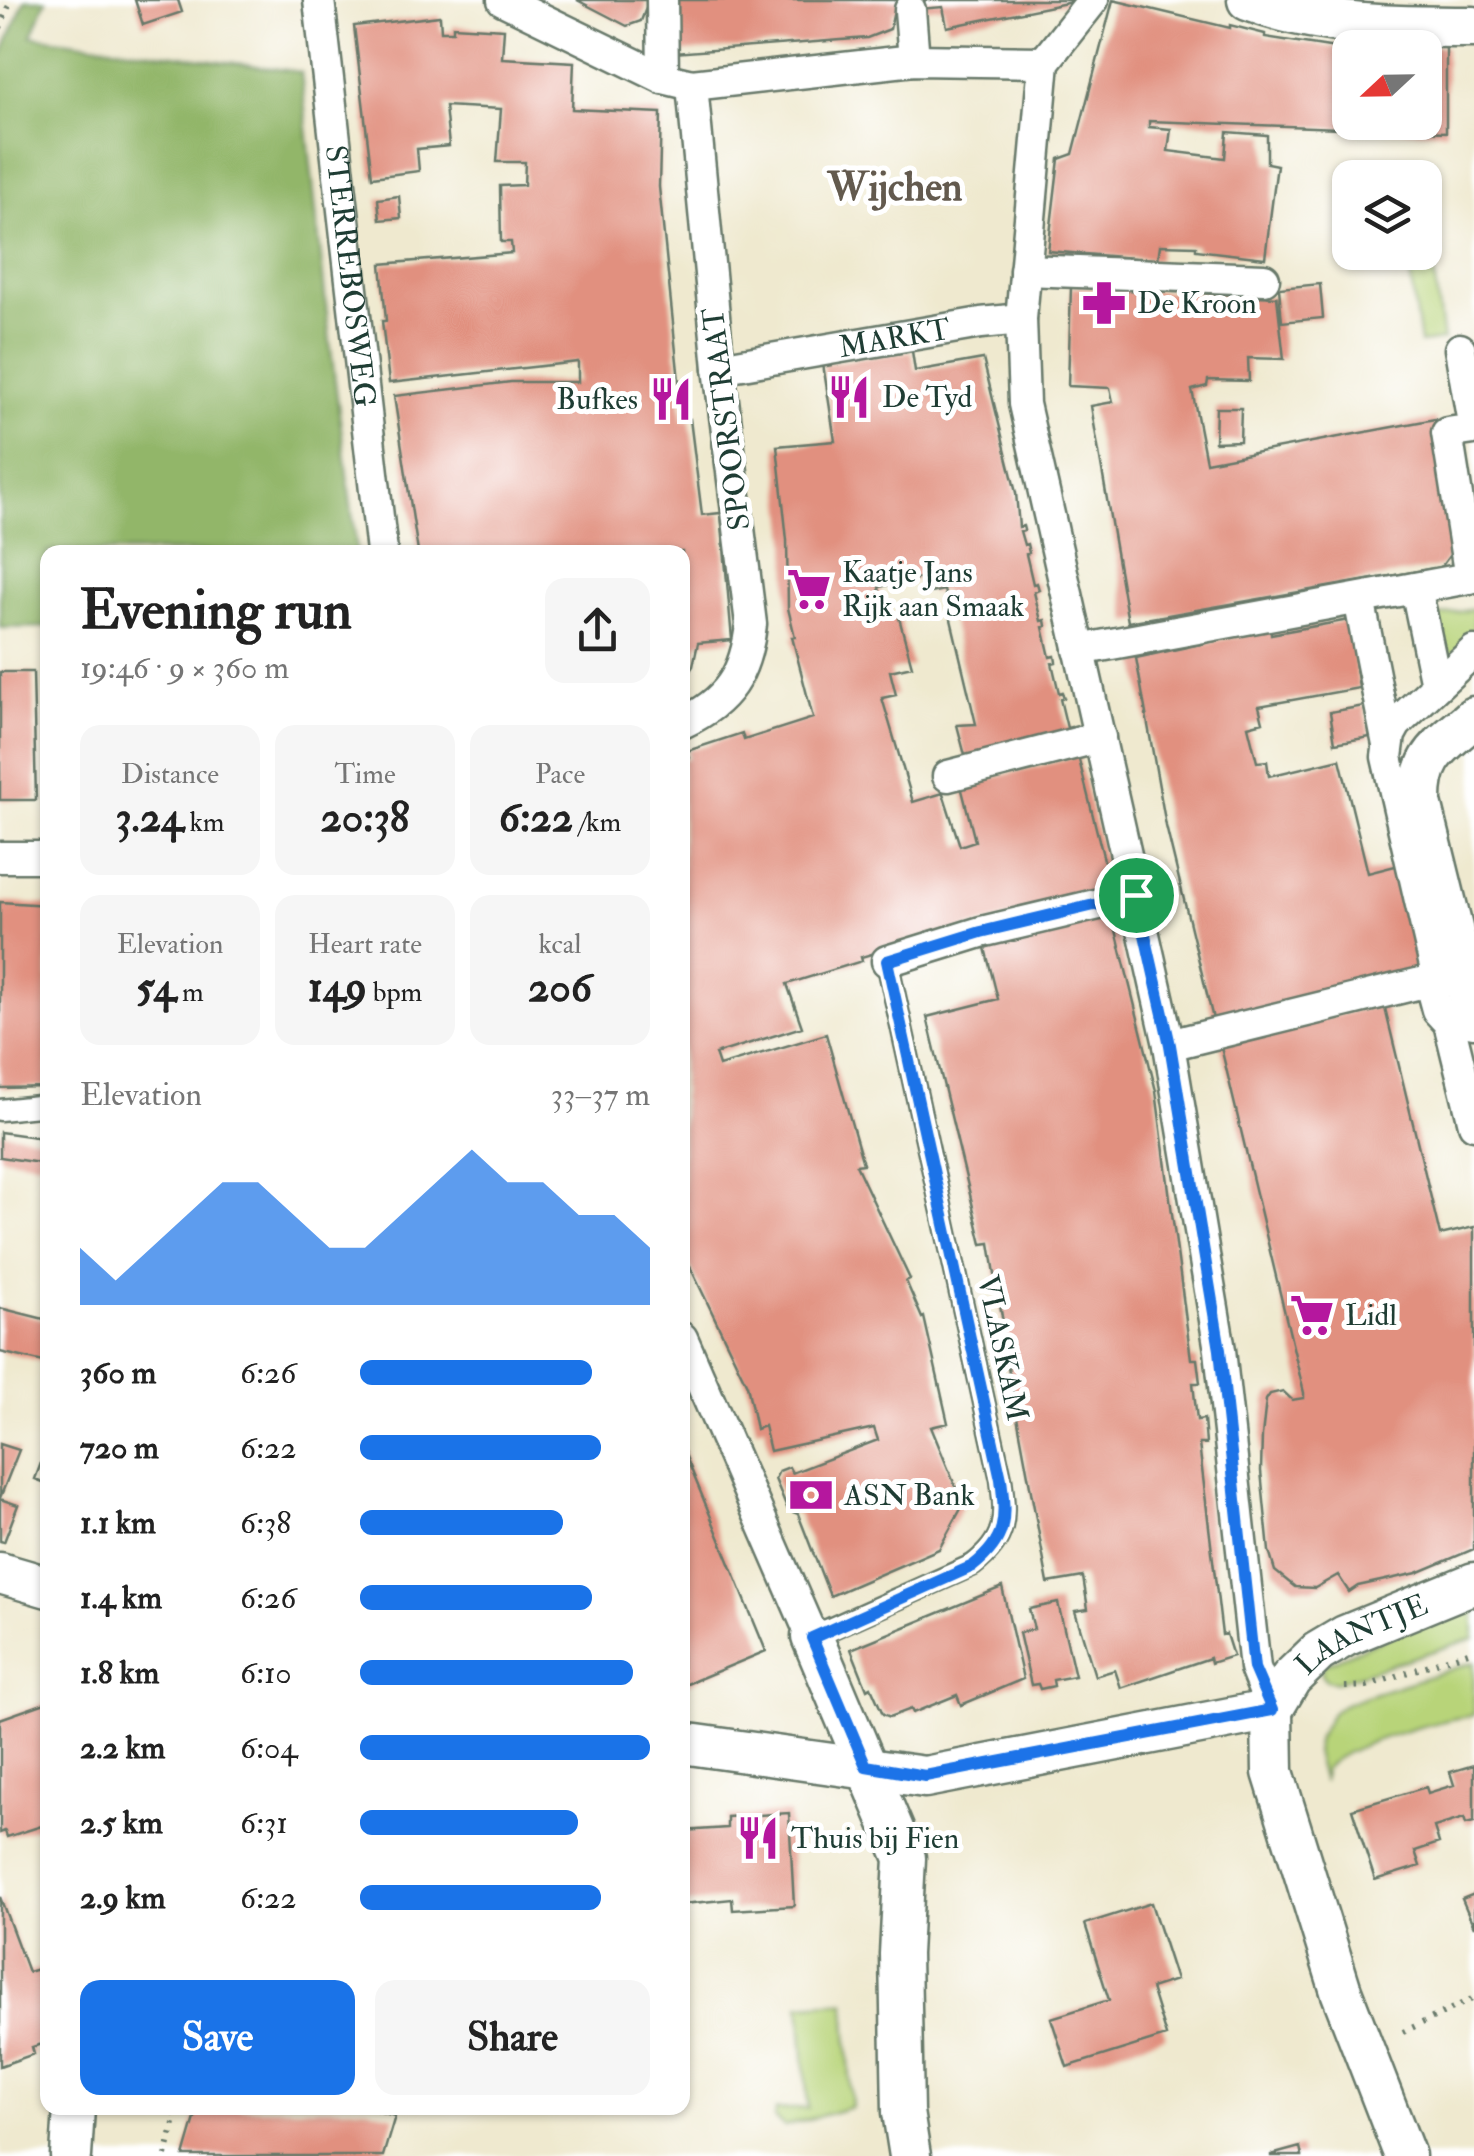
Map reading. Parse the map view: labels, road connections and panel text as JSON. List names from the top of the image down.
{
  "streets": {
    "street": [
      "STERREBOSWEG",
      "MARKT",
      "SPOORSTRAAT",
      "LAANTJE"
    ],
    "lane": ["VLASKAM"]
  },
  "crossings": [
    ["MARKT", "SPOORSTRAAT"]
  ],
  "districts": ["Wijchen"],
  "places": {
    "pharmacy": ["De Kroon"],
    "restaurant": ["De Tyd", "Bufkes", "Thuis bij Fien"],
    "supermarket": ["Kaatje Jans Rijk aan Smaak", "Lidl"],
    "bank": ["ASN Bank"]
  },
  "north": "left",
  "page": {
    "heading": ["Evening run", "19:46 · 9 × 360 m"],
    "stats": [
      ["Distance", "3.24 km"],
      ["Time", "20:38"],
      ["Pace", "6:22 /km"],
      ["Elevation", "54 m"],
      ["Heart rate", "149 bpm"],
      ["kcal", "206"]
    ],
    "chart": ["Elevation", "33–37 m"],
    "list": [
      {
        "name": "360 m",
        "note": "6:26"
      },
      {
        "name": "720 m",
        "note": "6:22"
      },
      {
        "name": "1.1 km",
        "note": "6:38"
      },
      {
        "name": "1.4 km",
        "note": "6:26"
      },
      {
        "name": "1.8 km",
        "note": "6:10"
      },
      {
        "name": "2.2 km",
        "note": "6:04"
      },
      {
        "name": "2.5 km",
        "note": "6:31"
      },
      {
        "name": "2.9 km",
        "note": "6:22"
      }
    ],
    "buttons": ["Save", "Share"]
  }
}
